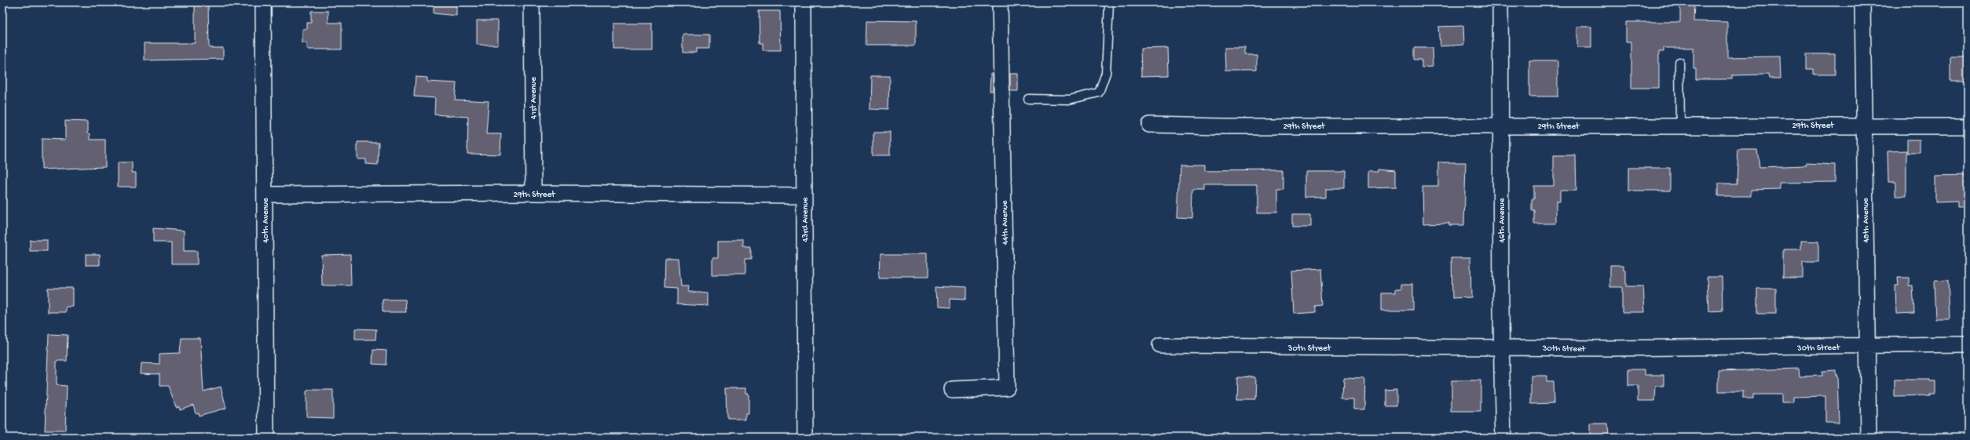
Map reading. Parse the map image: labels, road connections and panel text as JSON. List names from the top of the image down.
{
  "streets": {
    "street": [
      "41st Avenue",
      "29th Street",
      "43rd Avenue",
      "40th Avenue",
      "46th Avenue",
      "48th Avenue",
      "44th Avenue",
      "30th Street"
    ]
  },
  "crossings": [
    ["41st Avenue", "29th Street"],
    ["29th Street", "43rd Avenue"],
    ["29th Street", "40th Avenue"],
    ["29th Street", "46th Avenue"],
    ["29th Street", "48th Avenue"],
    ["46th Avenue", "30th Street"],
    ["48th Avenue", "30th Street"]
  ]
}
